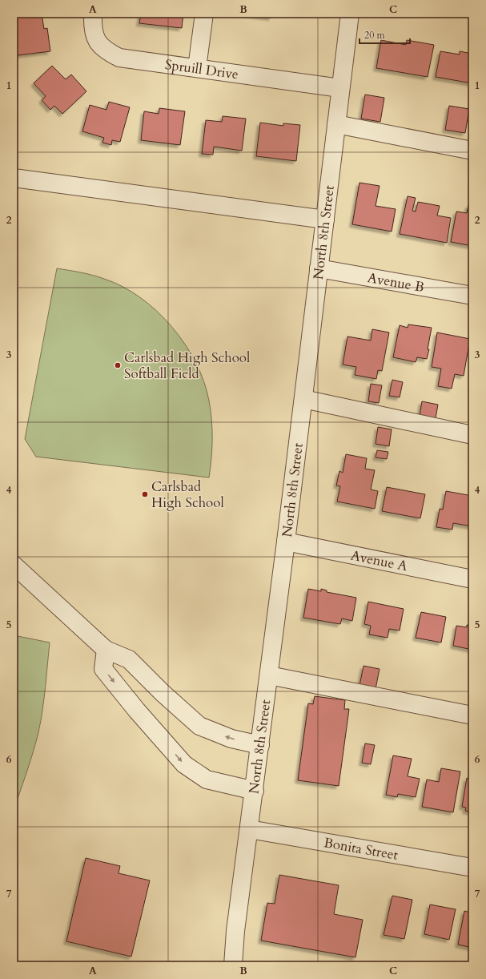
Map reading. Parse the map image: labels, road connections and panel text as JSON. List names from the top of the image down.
{
  "streets": {
    "street": [
      "Spruill Drive",
      "North 8th Street",
      "Avenue B",
      "Avenue A",
      "Bonita Street"
    ]
  },
  "crossings": [
    ["Spruill Drive", "North 8th Street"],
    ["North 8th Street", "Avenue B"],
    ["North 8th Street", "Avenue A"],
    ["North 8th Street", "Bonita Street"]
  ],
  "places": ["Carlsbad High School Softball Field", "Carlsbad High School"],
  "scale_bar": "20 m",
  "grid": {
    "columns": ["A", "B", "C"],
    "rows": [
      "1",
      "2",
      "3",
      "4",
      "5",
      "6",
      "7"
    ]
  }
}
